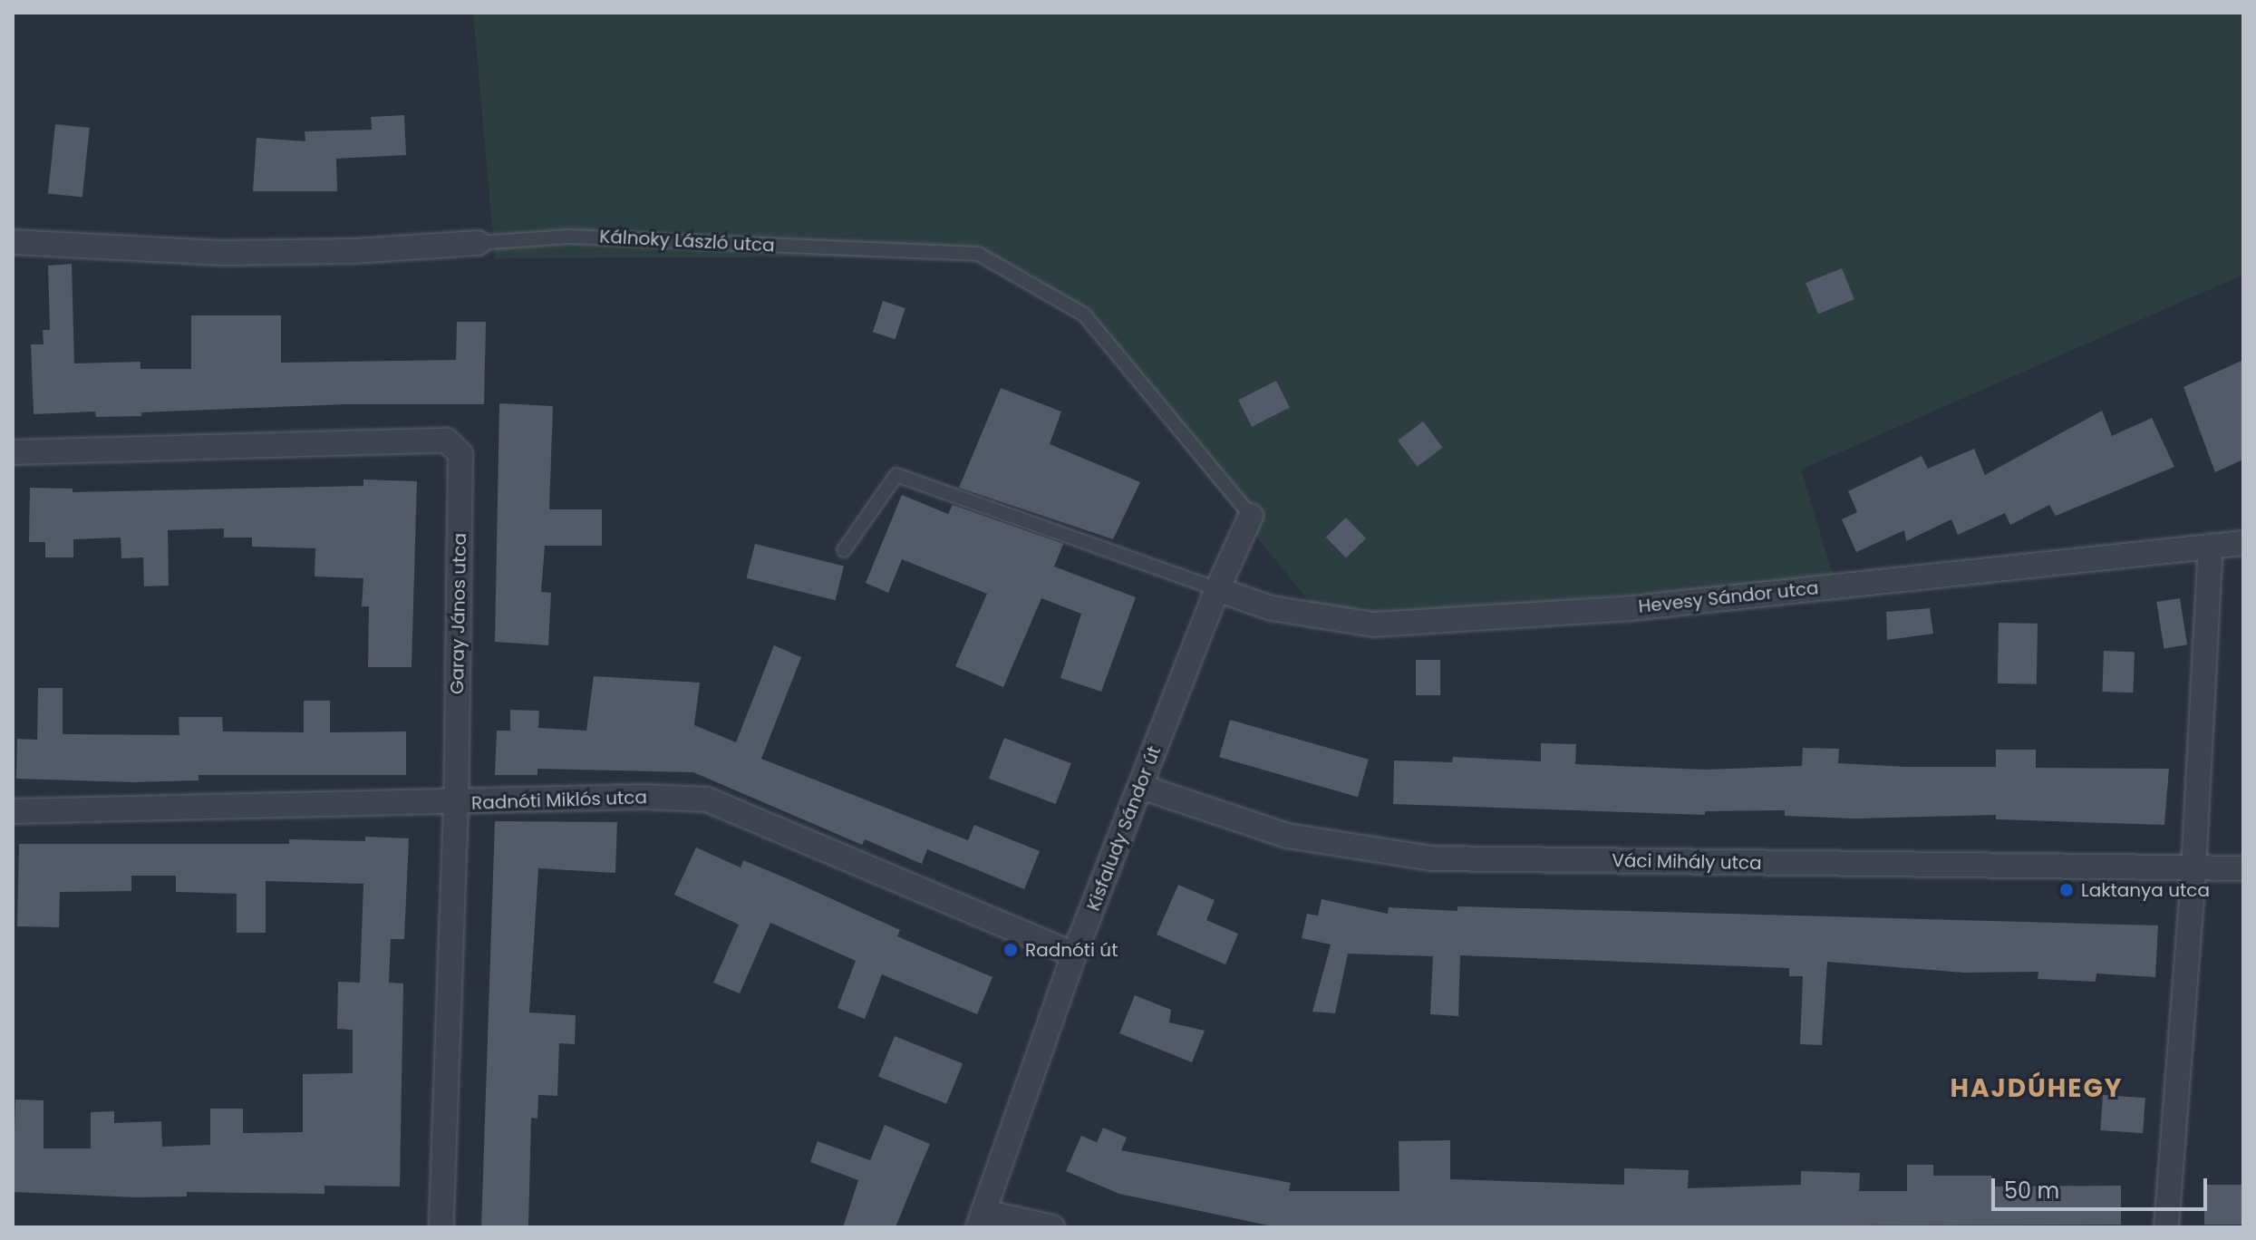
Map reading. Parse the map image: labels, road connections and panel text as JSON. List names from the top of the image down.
{
  "streets": {
    "street": [
      "Kálnoky László utca",
      "Hevesy Sándor utca",
      "Garay János utca",
      "Radnóti Miklós utca",
      "Kisfaludy Sándor út",
      "Váci Mihály utca"
    ]
  },
  "crossings": [
    ["Kálnoky László utca", "Kisfaludy Sándor út"],
    ["Hevesy Sándor utca", "Kisfaludy Sándor út"],
    ["Garay János utca", "Radnóti Miklós utca"],
    ["Radnóti Miklós utca", "Kisfaludy Sándor út"],
    ["Kisfaludy Sándor út", "Váci Mihály utca"]
  ],
  "districts": ["HAJDÚHEGY"],
  "places": ["Laktanya utca", "Radnóti út"],
  "scale_bar": "50 m"
}
